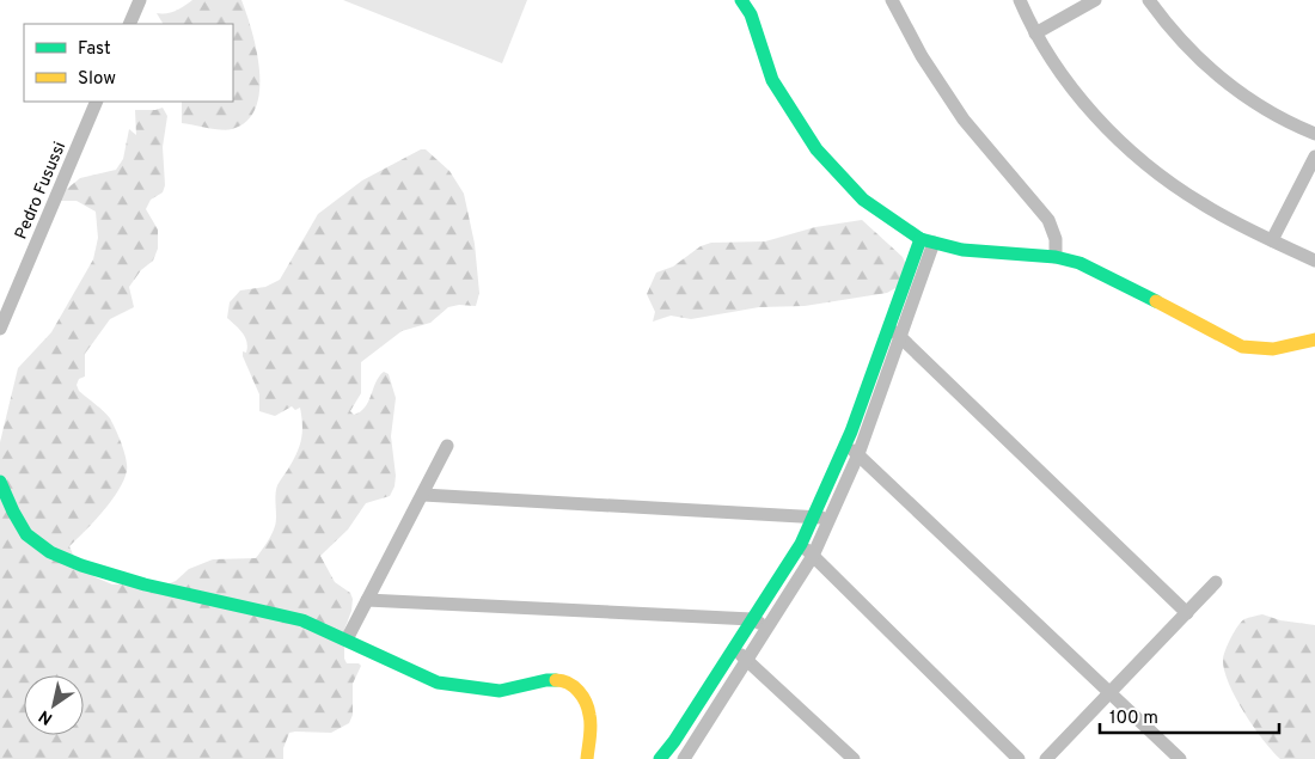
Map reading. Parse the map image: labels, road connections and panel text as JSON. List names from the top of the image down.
{
  "streets": {
    "street": ["Pedro Fusussi"]
  },
  "legend": ["Fast", "Slow"],
  "scale_bar": "100 m",
  "north": "bottom left"
}
